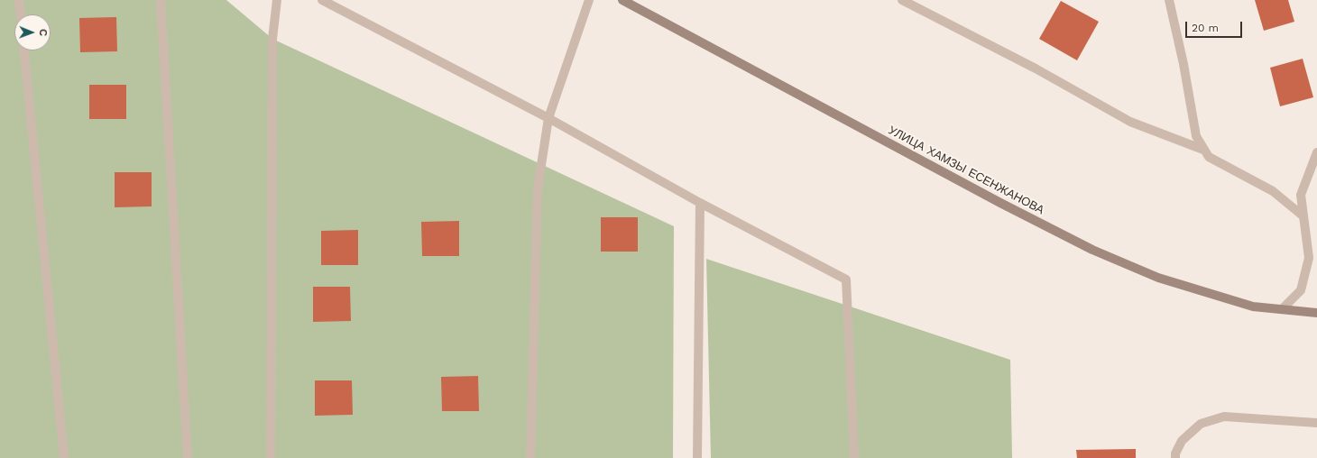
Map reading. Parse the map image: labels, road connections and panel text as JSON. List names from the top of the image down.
{
  "streets": {
    "street": ["УЛИЦА ХАМЗЫ ЕСЕНЖАНОВА"]
  },
  "scale_bar": "20 m",
  "north": "right"
}
